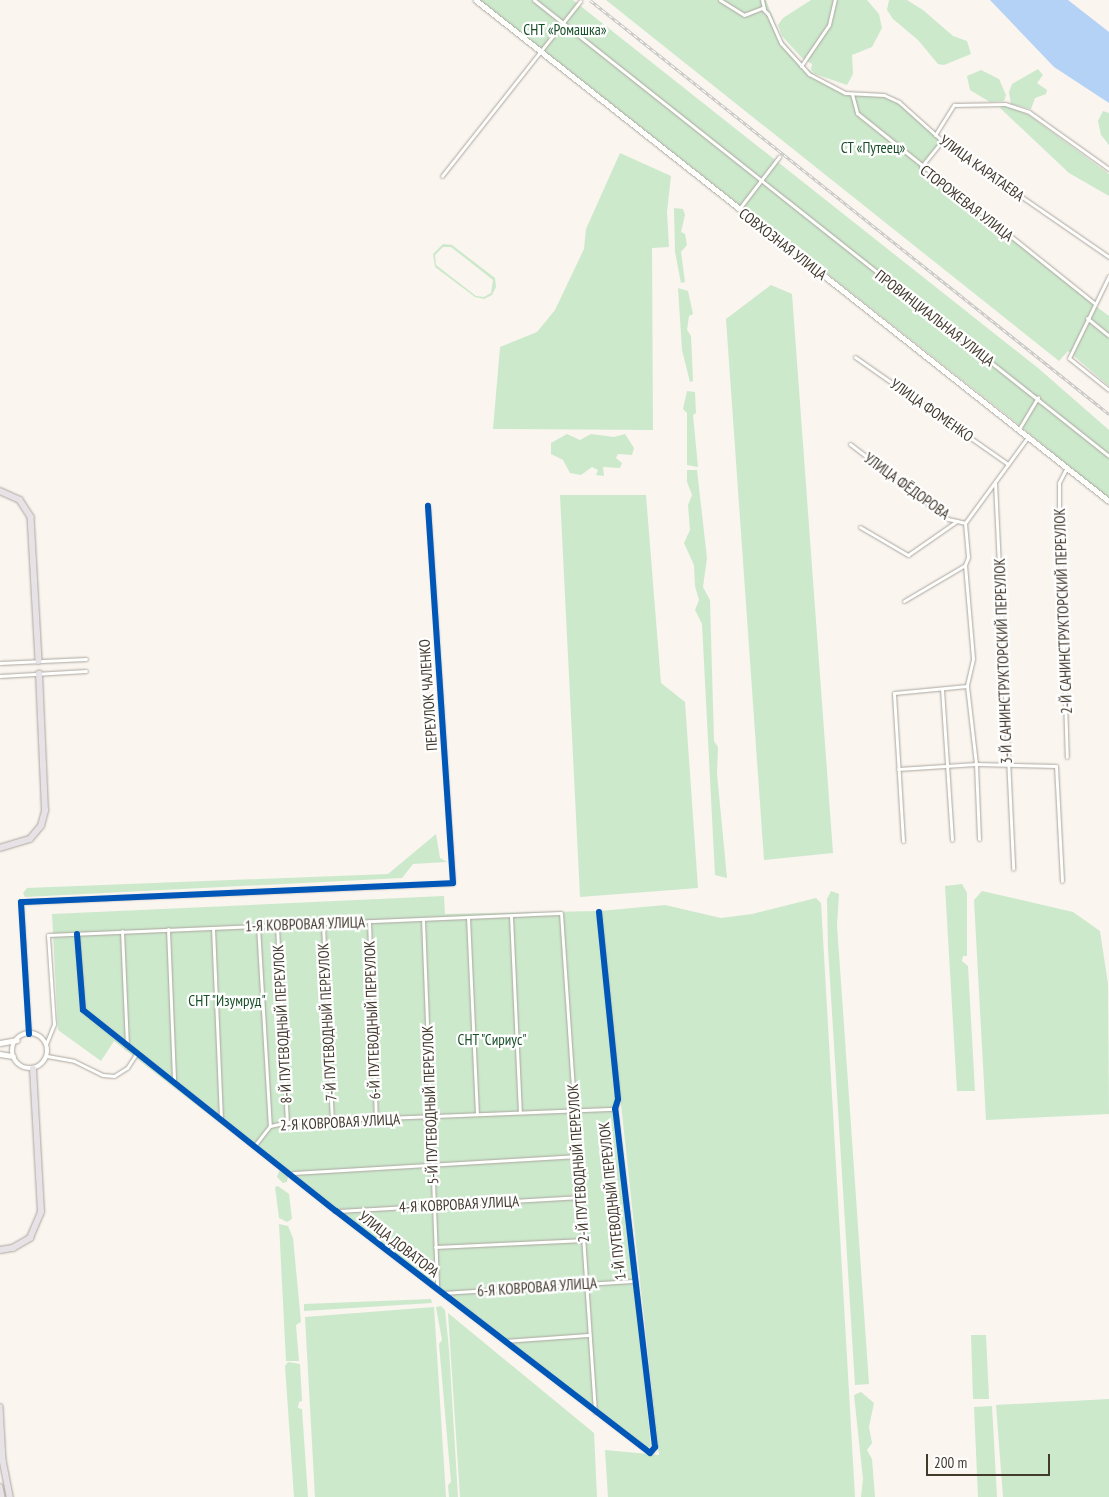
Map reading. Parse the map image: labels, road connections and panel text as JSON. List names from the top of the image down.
{
  "streets": {
    "street": [
      "УЛИЦА КАРАТАЕВА",
      "СТОРОЖЕВАЯ УЛИЦА",
      "СОВХОЗНАЯ УЛИЦА",
      "ПРОВИНЦИАЛЬНАЯ УЛИЦА",
      "УЛИЦА ФОМЕНКО",
      "УЛИЦА ФЁДОРОВА",
      "2-Й САНИНСТРУКТОРСКИЙ ПЕРЕУЛОК",
      "3-Й САНИНСТРУКТОРСКИЙ ПЕРЕУЛОК",
      "ПЕРЕУЛОК ЧАЛЕНКО",
      "1-Я КОВРОВАЯ УЛИЦА",
      "6-Й ПУТЕВОДНЫЙ ПЕРЕУЛОК",
      "7-Й ПУТЕВОДНЫЙ ПЕРЕУЛОК",
      "8-Й ПУТЕВОДНЫЙ ПЕРЕУЛОК",
      "5-Й ПУТЕВОДНЫЙ ПЕРЕУЛОК",
      "2-Я КОВРОВАЯ УЛИЦА",
      "2-Й ПУТЕВОДНЫЙ ПЕРЕУЛОК",
      "1-Й ПУТЕВОДНЫЙ ПЕРЕУЛОК",
      "4-Я КОВРОВАЯ УЛИЦА",
      "УЛИЦА ДОВАТОРА",
      "6-Я КОВРОВАЯ УЛИЦА"
    ]
  },
  "crossings": [
    ["УЛИЦА КАРАТАЕВА", "СТОРОЖЕВАЯ УЛИЦА"],
    ["СОВХОЗНАЯ УЛИЦА", "2-Й САНИНСТРУКТОРСКИЙ ПЕРЕУЛОК"],
    ["ПЕРЕУЛОК ЧАЛЕНКО", "1-Я КОВРОВАЯ УЛИЦА"],
    ["1-Я КОВРОВАЯ УЛИЦА", "6-Й ПУТЕВОДНЫЙ ПЕРЕУЛОК"],
    ["1-Я КОВРОВАЯ УЛИЦА", "7-Й ПУТЕВОДНЫЙ ПЕРЕУЛОК"],
    ["1-Я КОВРОВАЯ УЛИЦА", "8-Й ПУТЕВОДНЫЙ ПЕРЕУЛОК"],
    ["1-Я КОВРОВАЯ УЛИЦА", "5-Й ПУТЕВОДНЫЙ ПЕРЕУЛОК"],
    ["1-Я КОВРОВАЯ УЛИЦА", "2-Й ПУТЕВОДНЫЙ ПЕРЕУЛОК"],
    ["1-Я КОВРОВАЯ УЛИЦА", "УЛИЦА ДОВАТОРА"],
    ["6-Й ПУТЕВОДНЫЙ ПЕРЕУЛОК", "2-Я КОВРОВАЯ УЛИЦА"],
    ["7-Й ПУТЕВОДНЫЙ ПЕРЕУЛОК", "2-Я КОВРОВАЯ УЛИЦА"],
    ["8-Й ПУТЕВОДНЫЙ ПЕРЕУЛОК", "2-Я КОВРОВАЯ УЛИЦА"],
    ["5-Й ПУТЕВОДНЫЙ ПЕРЕУЛОК", "2-Я КОВРОВАЯ УЛИЦА"],
    ["5-Й ПУТЕВОДНЫЙ ПЕРЕУЛОК", "4-Я КОВРОВАЯ УЛИЦА"],
    ["5-Й ПУТЕВОДНЫЙ ПЕРЕУЛОК", "УЛИЦА ДОВАТОРА"],
    ["2-Я КОВРОВАЯ УЛИЦА", "2-Й ПУТЕВОДНЫЙ ПЕРЕУЛОК"],
    ["2-Я КОВРОВАЯ УЛИЦА", "1-Й ПУТЕВОДНЫЙ ПЕРЕУЛОК"],
    ["2-Я КОВРОВАЯ УЛИЦА", "УЛИЦА ДОВАТОРА"],
    ["2-Й ПУТЕВОДНЫЙ ПЕРЕУЛОК", "4-Я КОВРОВАЯ УЛИЦА"],
    ["2-Й ПУТЕВОДНЫЙ ПЕРЕУЛОК", "УЛИЦА ДОВАТОРА"],
    ["2-Й ПУТЕВОДНЫЙ ПЕРЕУЛОК", "6-Я КОВРОВАЯ УЛИЦА"],
    ["1-Й ПУТЕВОДНЫЙ ПЕРЕУЛОК", "УЛИЦА ДОВАТОРА"],
    ["1-Й ПУТЕВОДНЫЙ ПЕРЕУЛОК", "6-Я КОВРОВАЯ УЛИЦА"],
    ["4-Я КОВРОВАЯ УЛИЦА", "УЛИЦА ДОВАТОРА"],
    ["УЛИЦА ДОВАТОРА", "6-Я КОВРОВАЯ УЛИЦА"]
  ],
  "parks": [
    "СНТ «Ромашка»",
    "СТ «Путеец»",
    "СНТ \"Изумруд\"",
    "СНТ \"Сириус\""
  ],
  "scale_bar": "200 m"
}
